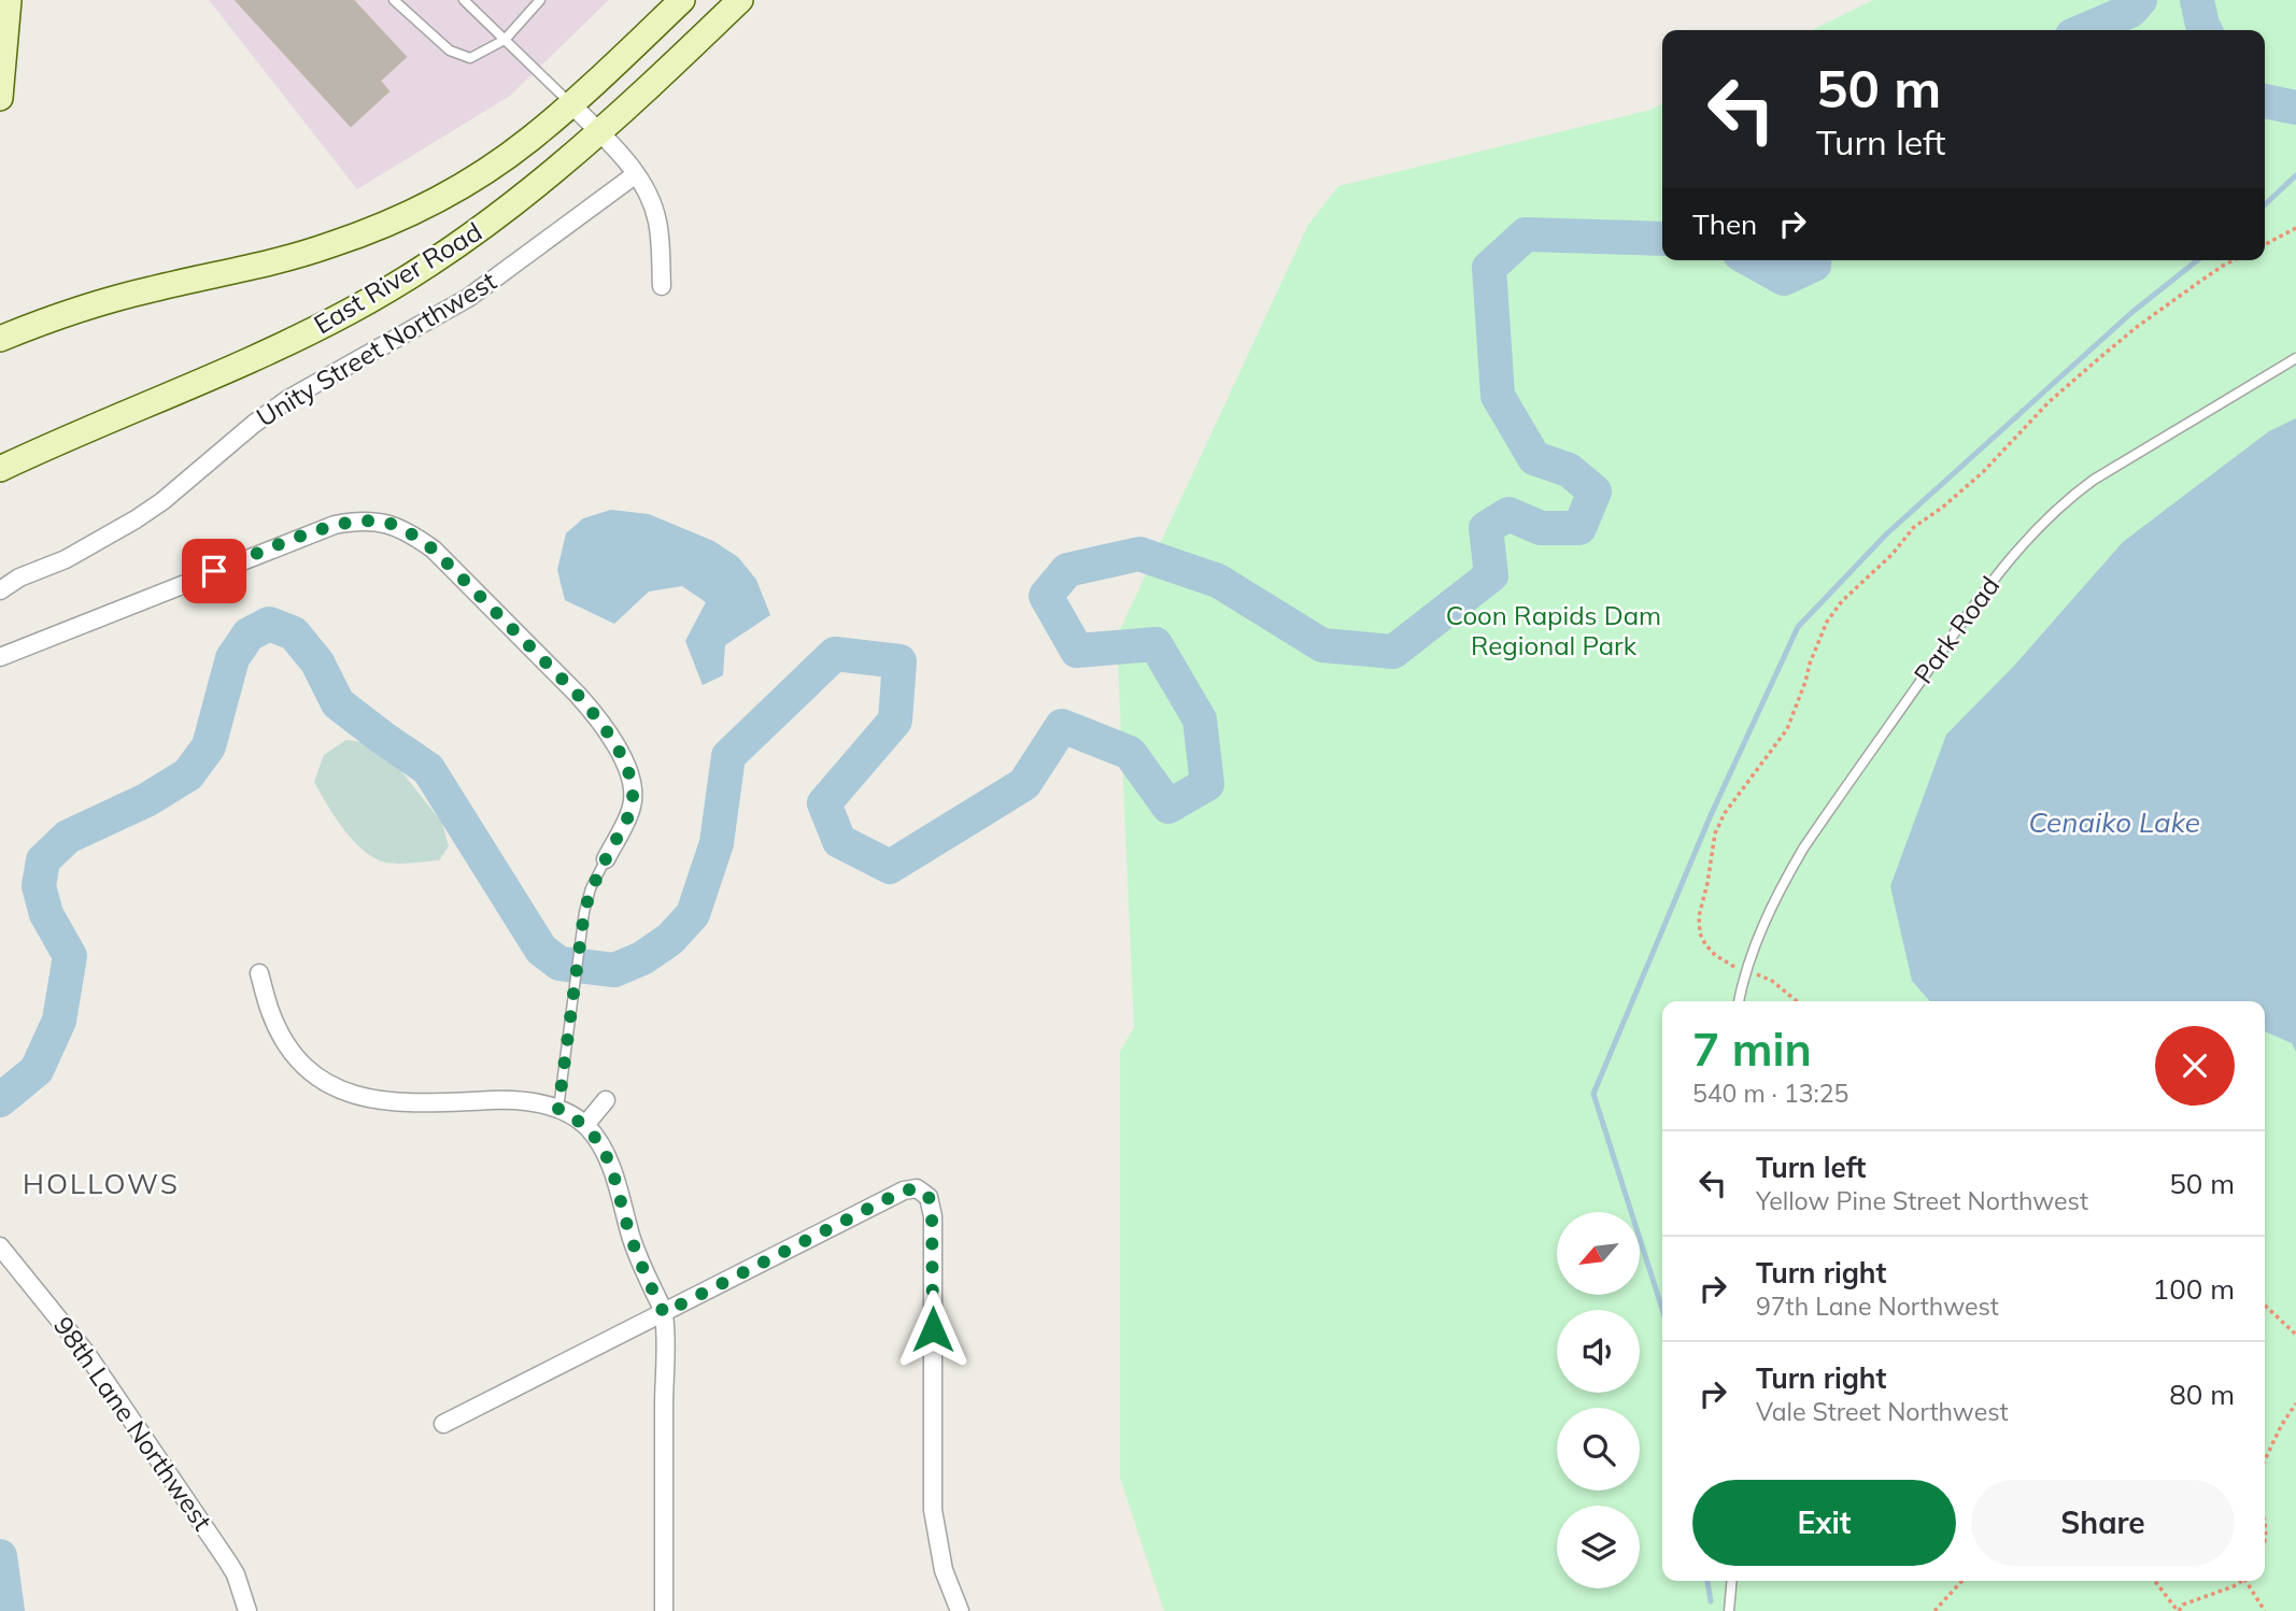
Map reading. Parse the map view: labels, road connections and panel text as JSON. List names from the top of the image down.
{
  "streets": {
    "main road": ["East River Road"],
    "street": ["Unity Street Northwest", "98th Lane Northwest"],
    "lane": ["Park Road"]
  },
  "districts": ["HOLLOWS"],
  "water": ["Cenaiko Lake"],
  "parks": ["Coon Rapids Dam Regional Park"],
  "north": "bottom left",
  "page": {
    "turn": ["50 m", "Turn left"],
    "then": "Then",
    "heading": ["7 min", "540 m · 13:25"],
    "list": [
      {
        "name": "Turn left",
        "note": "Yellow Pine Street Northwest",
        "value": "50 m"
      },
      {
        "name": "Turn right",
        "note": "97th Lane Northwest",
        "value": "100 m"
      },
      {
        "name": "Turn right",
        "note": "Vale Street Northwest",
        "value": "80 m"
      }
    ],
    "buttons": ["Exit", "Share"]
  }
}
